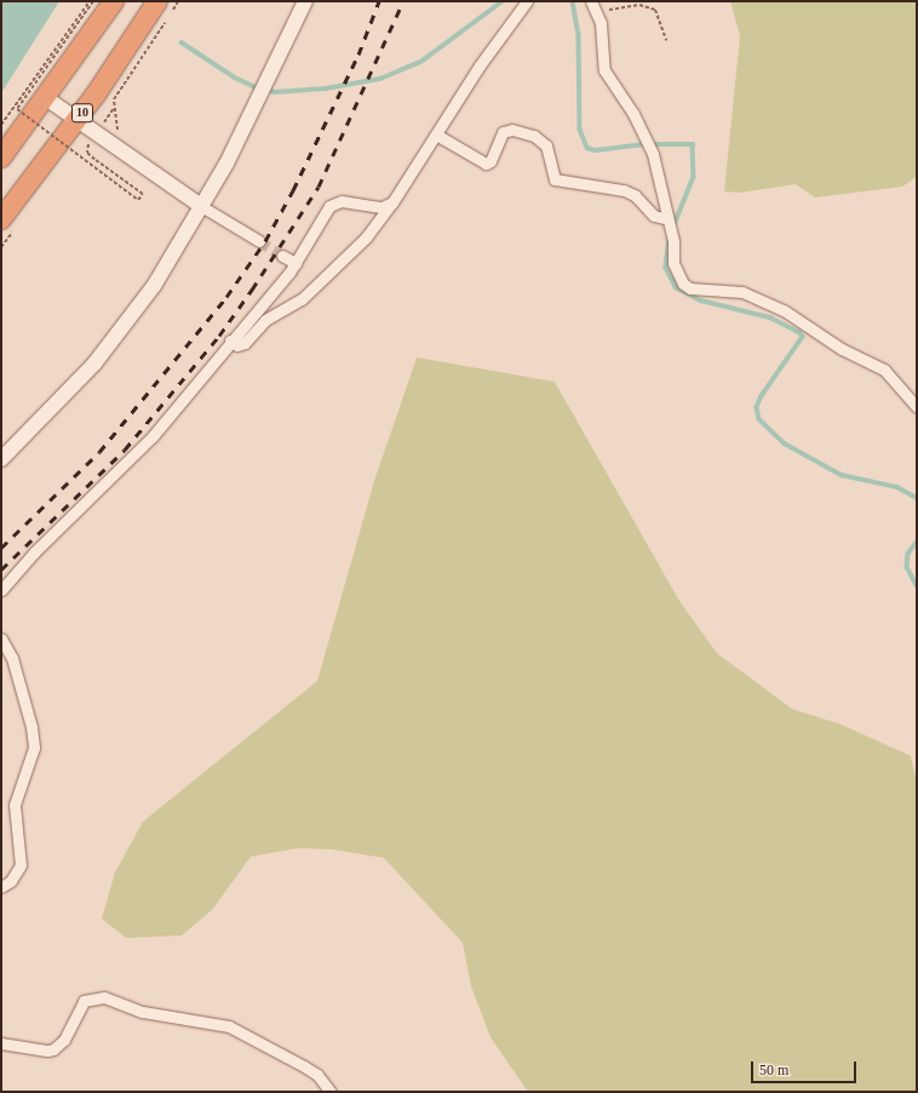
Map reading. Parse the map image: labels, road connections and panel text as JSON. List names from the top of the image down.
{
  "streets": {
    "highway": ["10"]
  },
  "scale_bar": "50 m"
}
